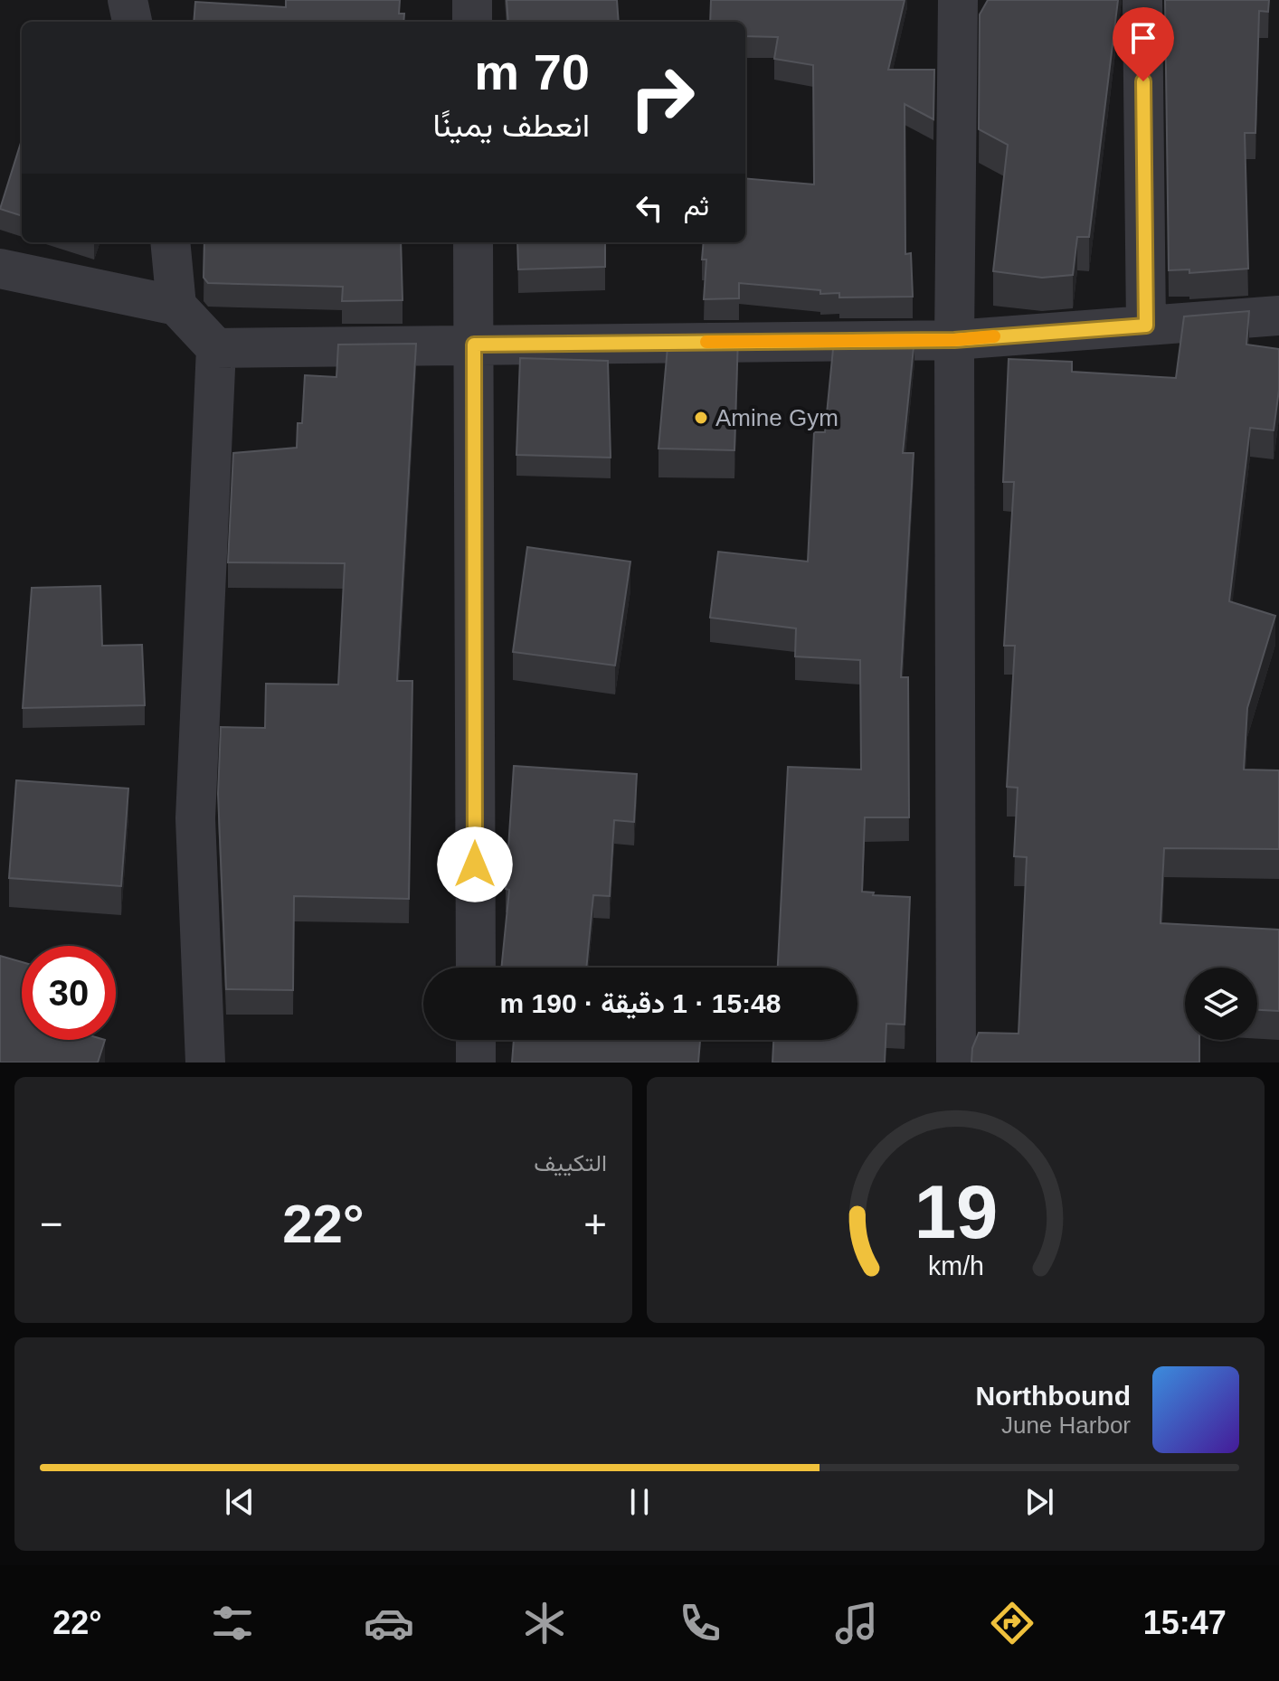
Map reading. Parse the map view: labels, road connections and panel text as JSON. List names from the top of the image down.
{
  "places": ["Amine Gym"],
  "page": {
    "turn": ["70 m", "انعطف يمينًا"],
    "then": "ثم",
    "limit": "30",
    "trip": "15:48 · 1 دقيقة · 190 m",
    "tile": "التكييف",
    "heat": ["−", "22°", "+"],
    "song": ["Northbound", "June Harbor"],
    "tabs": ["15:47", "22°"],
    "gauge": ["19", "km/h"]
  }
}
